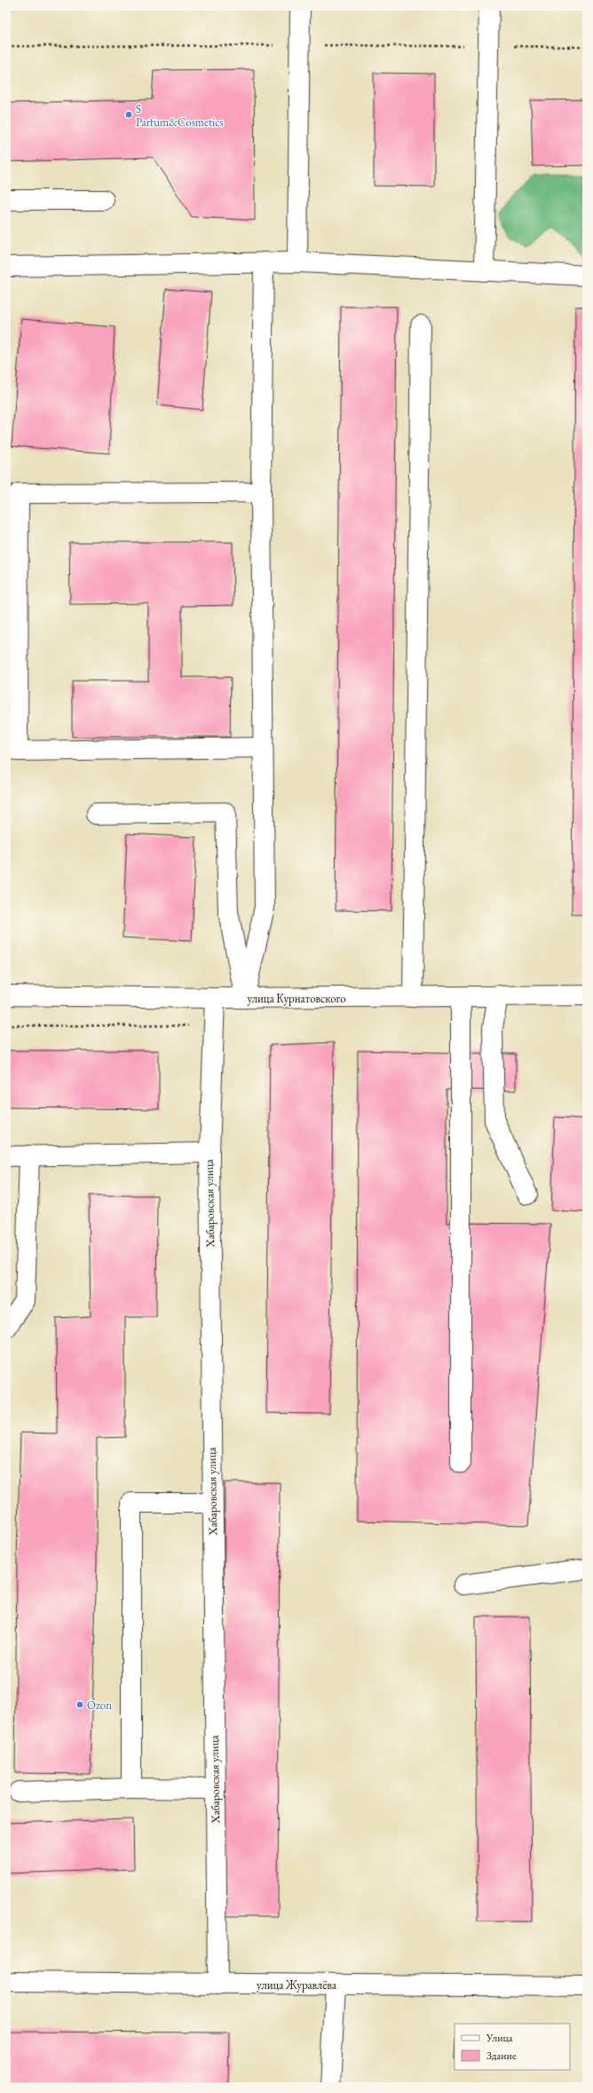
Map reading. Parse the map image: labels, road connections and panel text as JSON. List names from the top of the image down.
{
  "streets": {
    "street": ["улица Курнатовского", "Хабаровская улица", "улица Журавлёва"]
  },
  "crossings": [
    ["улица Курнатовского", "Хабаровская улица"],
    ["Хабаровская улица", "улица Журавлёва"]
  ],
  "places": ["S Parfum&Cosmetics", "Ozon"],
  "legend": ["Улица", "Здание"]
}
